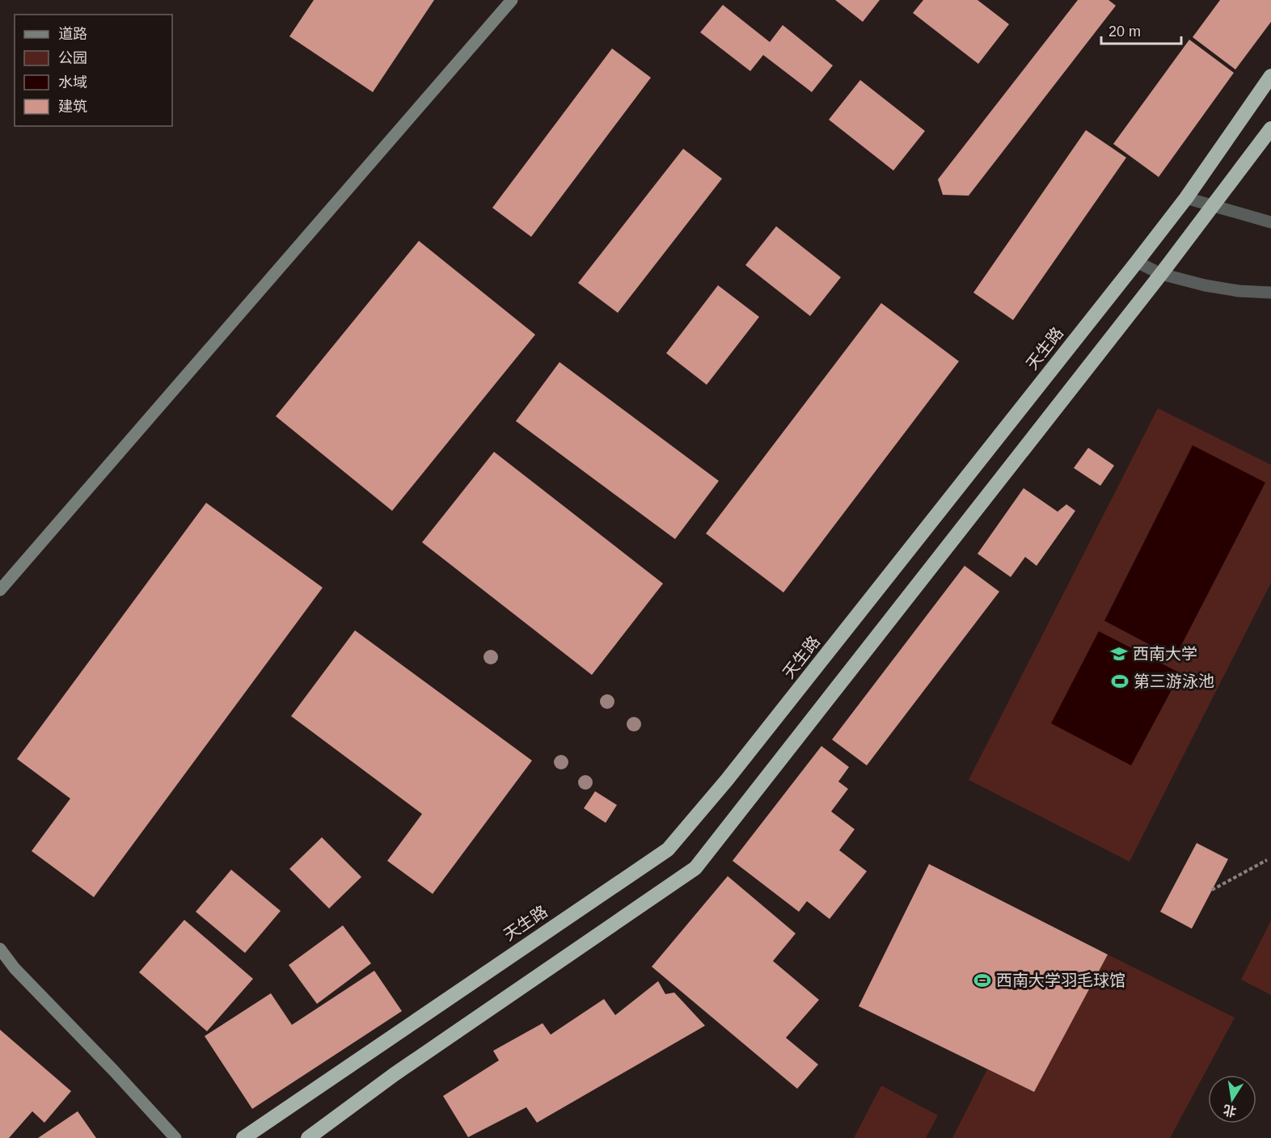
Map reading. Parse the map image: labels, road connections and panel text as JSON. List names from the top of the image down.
{
  "streets": {
    "highway": ["天生路"]
  },
  "places": {
    "school or university": ["西南大学"],
    "sports": ["第三游泳池", "西南大学羽毛球馆"]
  },
  "legend": [
    "道路",
    "公园",
    "水域",
    "建筑"
  ],
  "scale_bar": "20 m",
  "north": "bottom"
}
